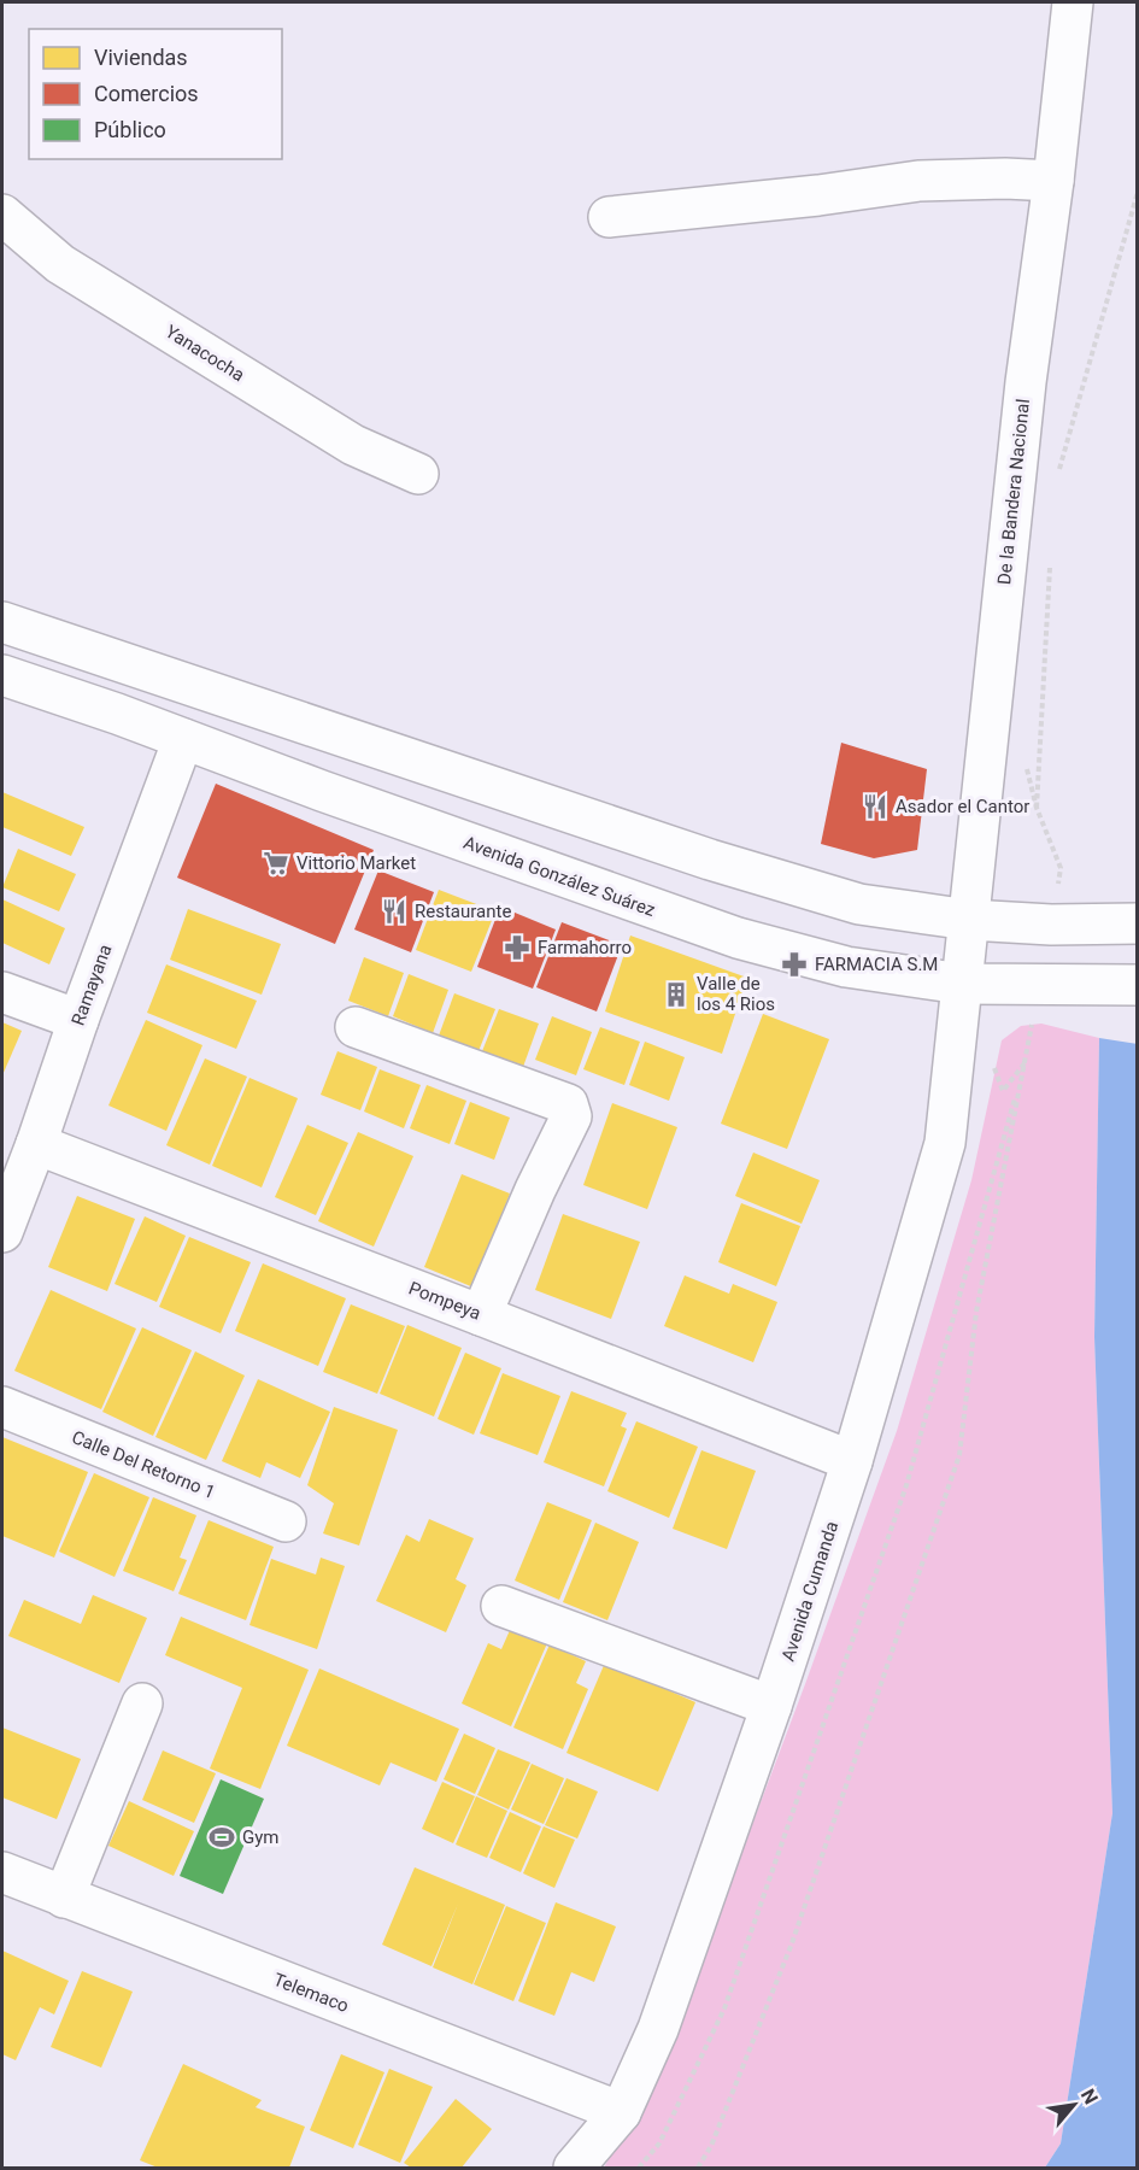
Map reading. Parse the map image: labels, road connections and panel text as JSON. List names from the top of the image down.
{
  "streets": {
    "street": [
      "Yanacocha",
      "De la Bandera Nacional",
      "Avenida González Suárez",
      "Ramayana",
      "Pompeya",
      "Calle Del Retorno 1",
      "Avenida Cumanda",
      "Telemaco"
    ]
  },
  "crossings": [
    ["De la Bandera Nacional", "Avenida González Suárez"],
    ["De la Bandera Nacional", "Avenida Cumanda"],
    ["Avenida González Suárez", "Ramayana"],
    ["Avenida González Suárez", "Avenida Cumanda"],
    ["Ramayana", "Pompeya"],
    ["Pompeya", "Avenida Cumanda"],
    ["Avenida Cumanda", "Telemaco"]
  ],
  "places": {
    "restaurant": ["Asador el Cantor", "Restaurante"],
    "supermarket": ["Vittorio Market"],
    "pharmacy": ["Farmahorro", "FARMACIA S.M"],
    "building": ["Valle de los 4 Rios"],
    "sports": ["Gym"]
  },
  "legend": ["Viviendas", "Comercios", "Público"],
  "north": "top right"
}
